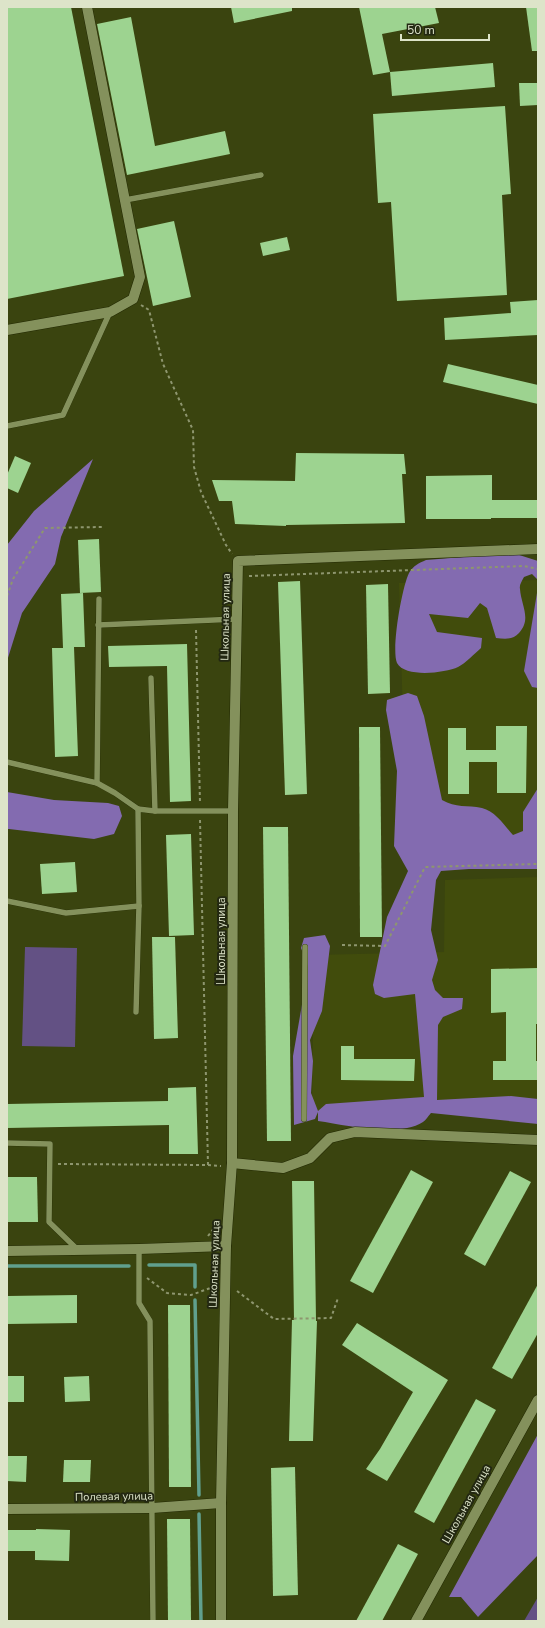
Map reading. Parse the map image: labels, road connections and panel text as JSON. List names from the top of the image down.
{
  "streets": {
    "street": ["Школьная улица", "Полевая улица"]
  },
  "crossings": [
    ["Школьная улица", "Полевая улица"]
  ],
  "scale_bar": "50 m"
}
